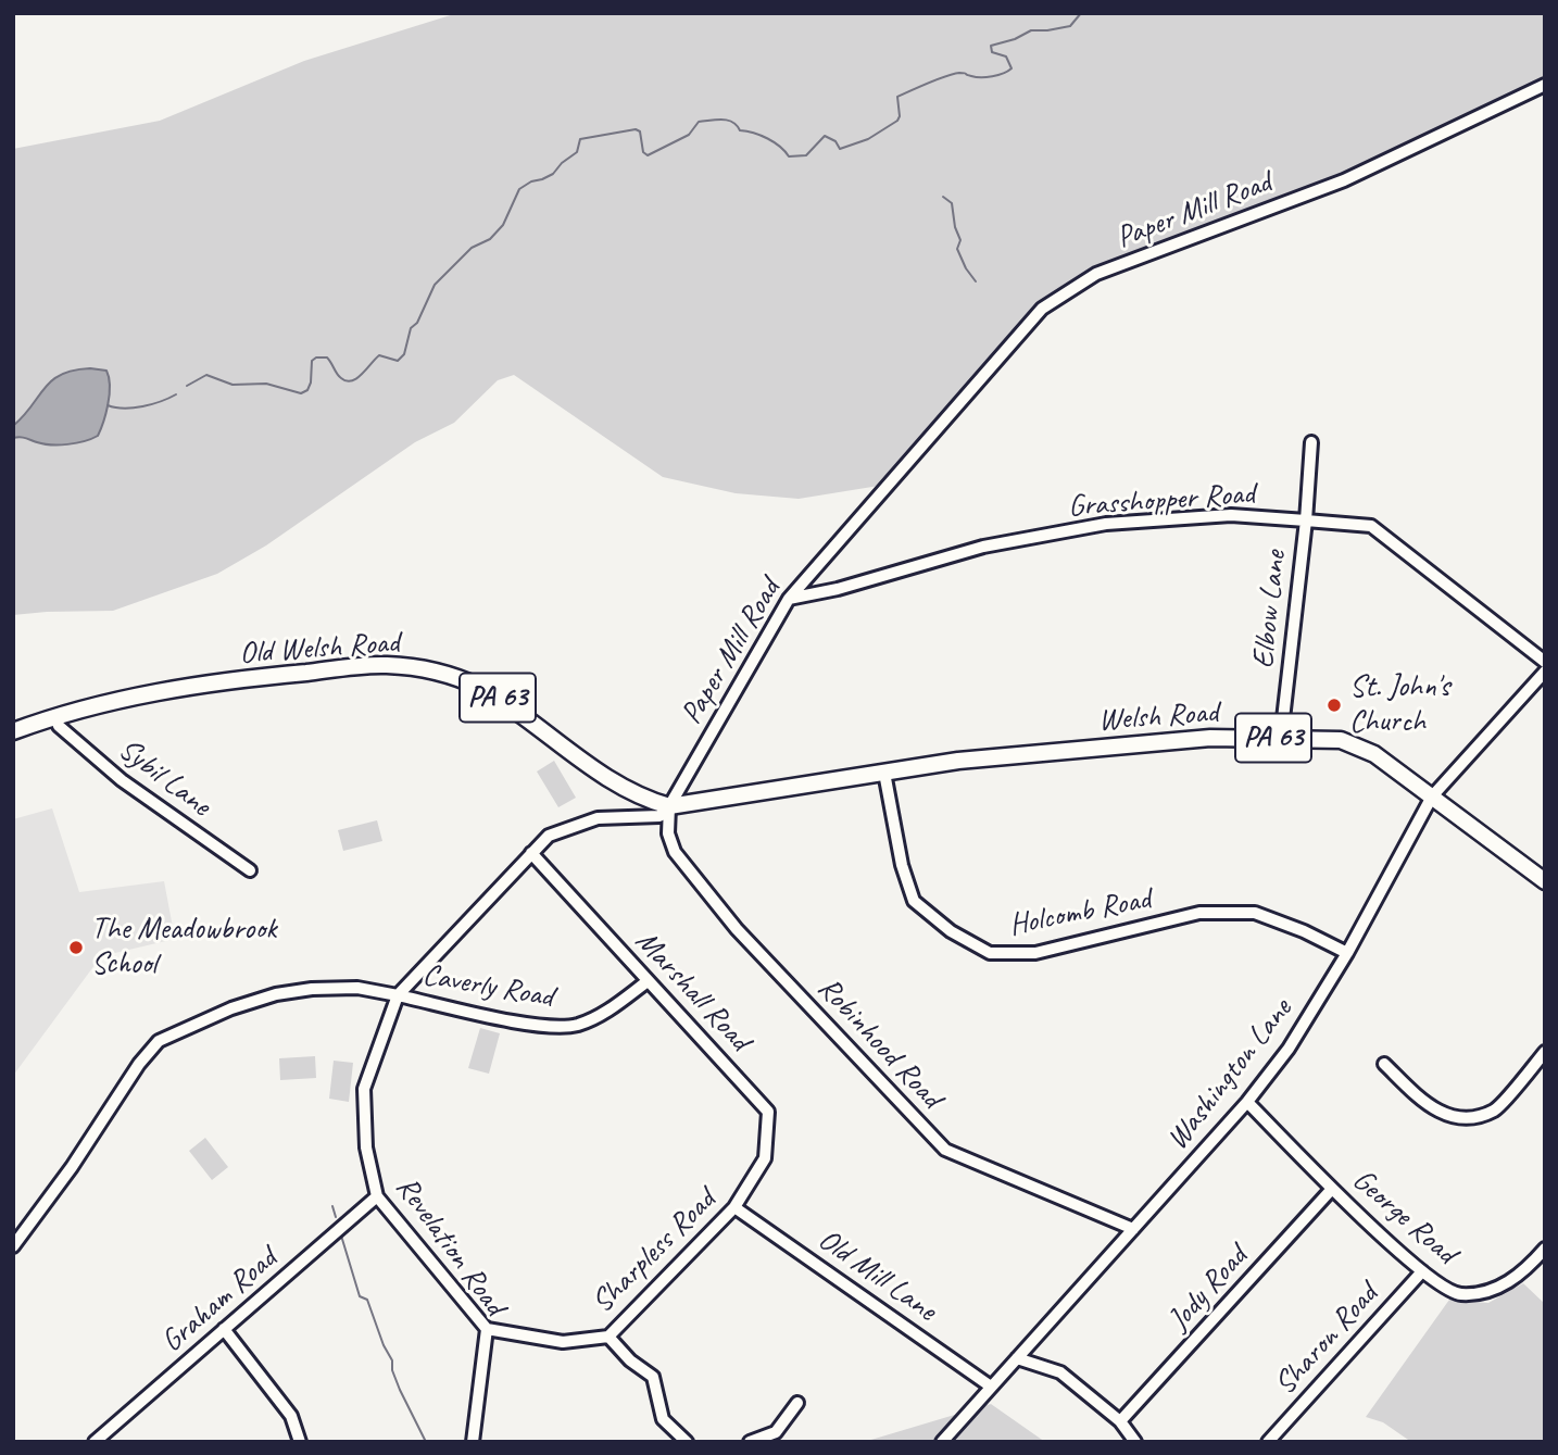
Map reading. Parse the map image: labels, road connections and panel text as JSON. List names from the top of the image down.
{
  "streets": {
    "main road": ["Old Welsh Road", "PA 63", "Welsh Road"],
    "street": [
      "Paper Mill Road",
      "Grasshopper Road",
      "Elbow Lane",
      "Sybil Lane",
      "Holcomb Road",
      "Caverly Road",
      "Marshall Road",
      "Robinhood Road",
      "Washington Lane",
      "George Road",
      "Revelation Road",
      "Sharpless Road",
      "Old Mill Lane",
      "Jody Road",
      "Graham Road",
      "Sharon Road"
    ]
  },
  "crossings": [
    ["Paper Mill Road", "Grasshopper Road"],
    ["Paper Mill Road", "Old Welsh Road"],
    ["Paper Mill Road", "Robinhood Road"],
    ["Grasshopper Road", "Elbow Lane"],
    ["Elbow Lane", "Welsh Road"],
    ["Old Welsh Road", "Welsh Road"],
    ["Old Welsh Road", "Sybil Lane"],
    ["Old Welsh Road", "Holcomb Road"],
    ["Old Welsh Road", "Robinhood Road"],
    ["Welsh Road", "Washington Lane"],
    ["Holcomb Road", "Washington Lane"],
    ["Caverly Road", "Marshall Road"],
    ["Caverly Road", "Revelation Road"],
    ["Marshall Road", "Sharpless Road"],
    ["Robinhood Road", "Washington Lane"],
    ["Washington Lane", "George Road"],
    ["Washington Lane", "Old Mill Lane"],
    ["George Road", "Jody Road"],
    ["George Road", "Sharon Road"],
    ["Revelation Road", "Sharpless Road"],
    ["Revelation Road", "Graham Road"],
    ["Sharpless Road", "Old Mill Lane"]
  ],
  "places": ["St. John's Church", "The Meadowbrook School"]
}
